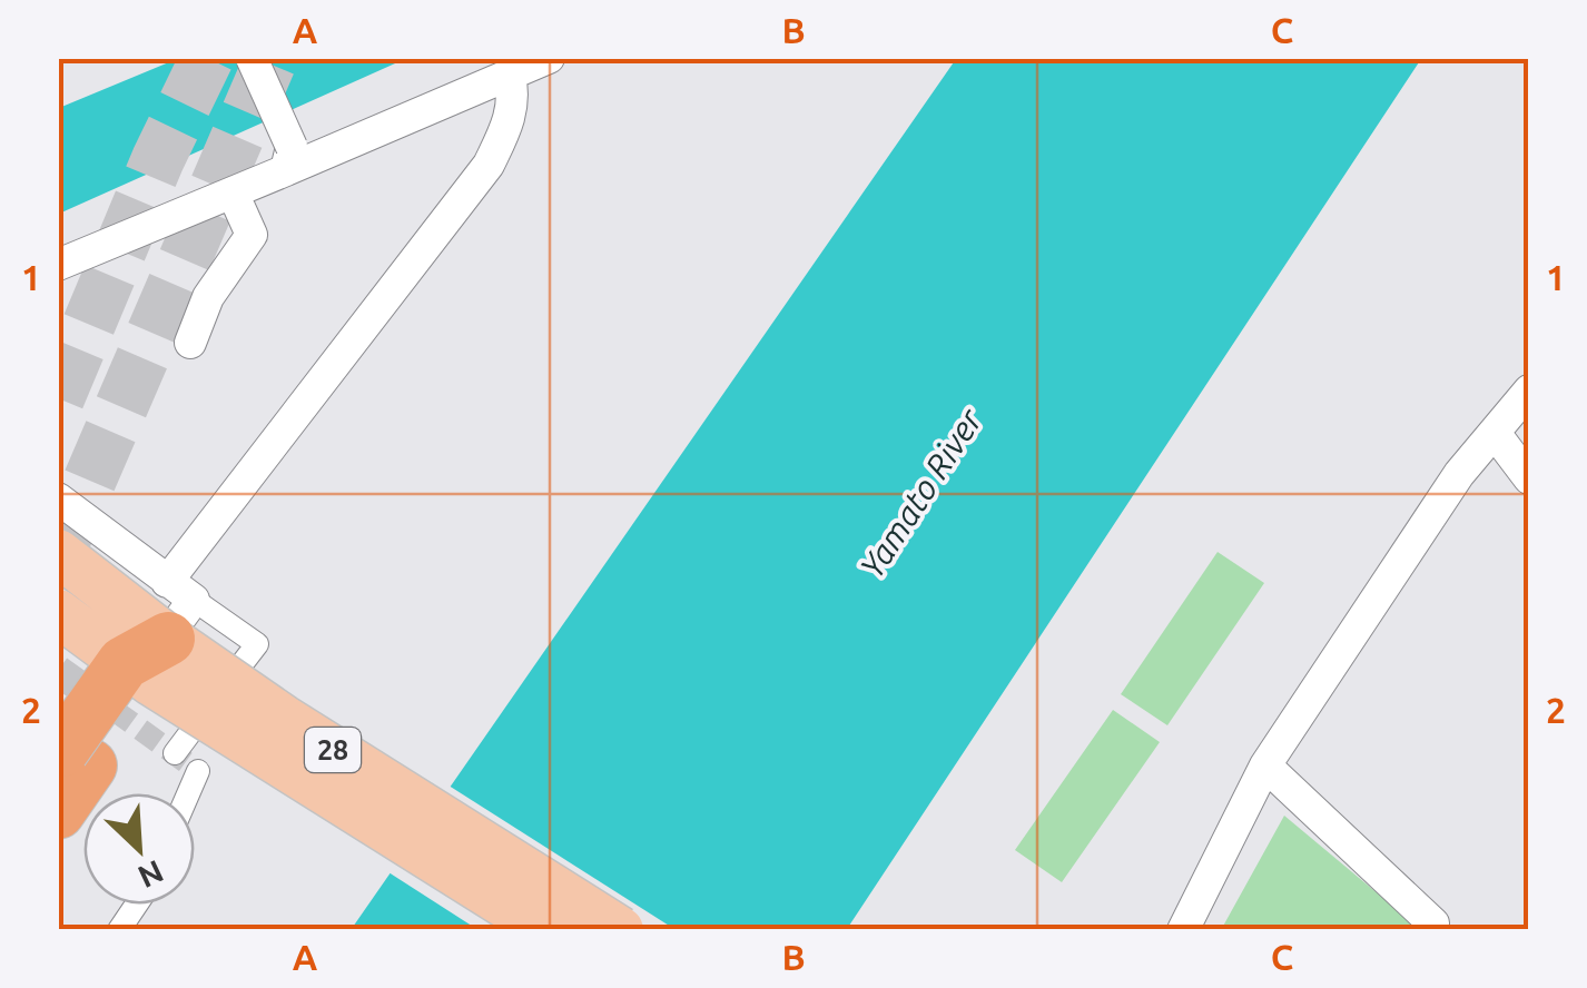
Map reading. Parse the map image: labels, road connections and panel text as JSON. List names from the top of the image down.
{
  "streets": {
    "main road": ["28"]
  },
  "water": ["Yamato River"],
  "north": "bottom right",
  "grid": {
    "columns": ["A", "B", "C"],
    "rows": ["1", "2"]
  }
}
